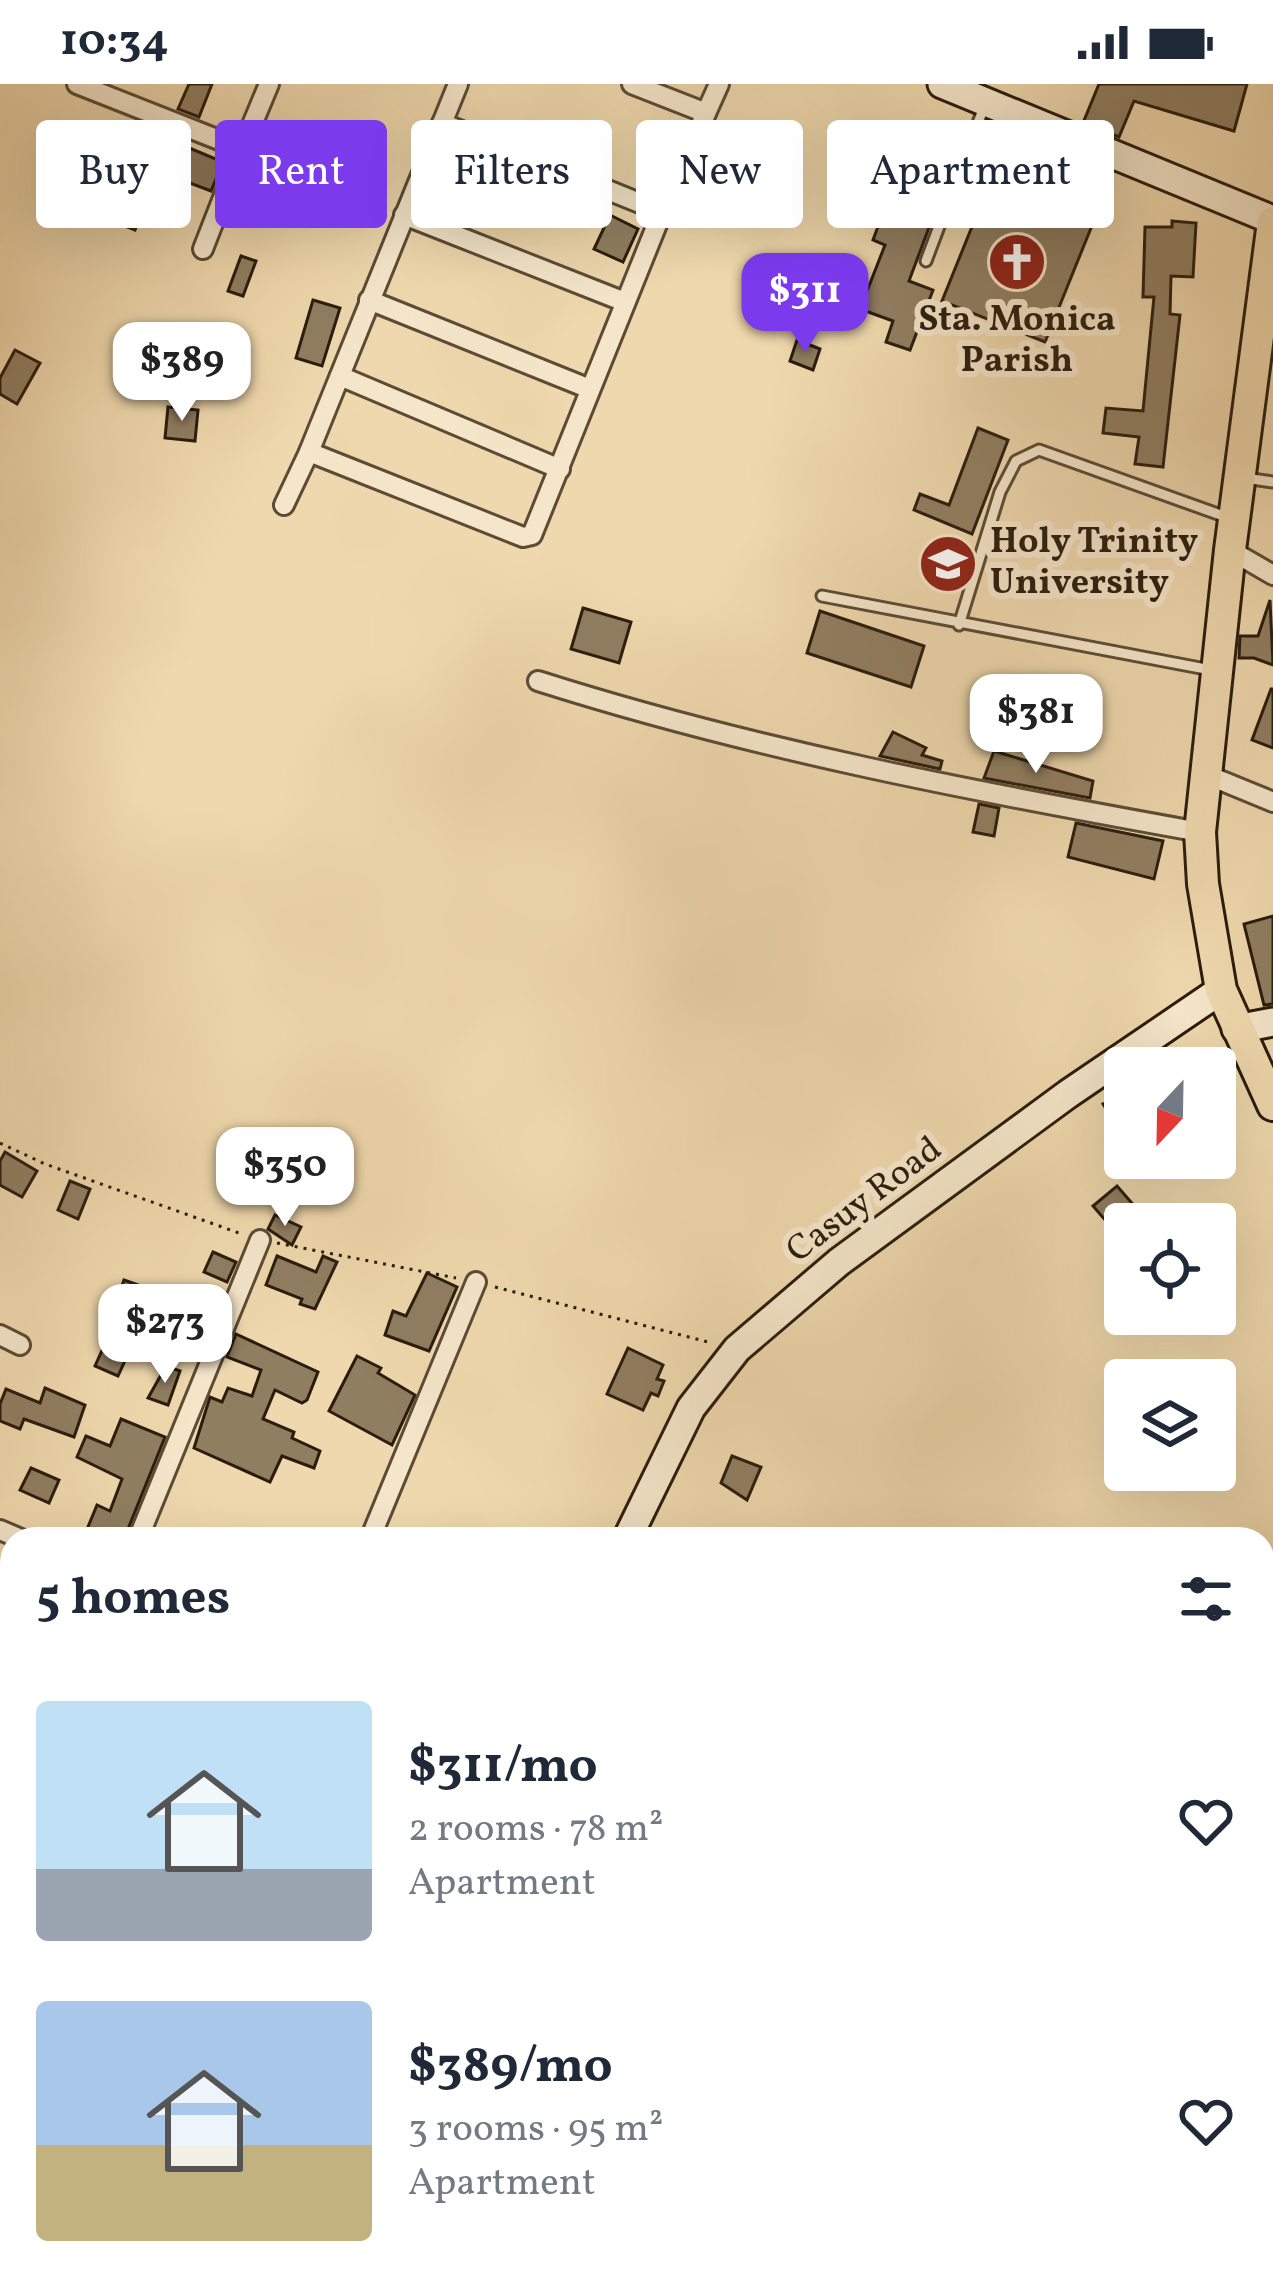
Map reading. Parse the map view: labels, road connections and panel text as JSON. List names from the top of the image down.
{
  "streets": {
    "street": ["Casuy Road"]
  },
  "places": {
    "church": ["Sta. Monica Parish"],
    "school or university": ["Holy Trinity University"]
  },
  "north": "bottom",
  "page": {
    "status": "10:34",
    "chip": [
      "Buy",
      "Rent",
      "Filters",
      "New",
      "Apartment"
    ],
    "price": [
      "$311",
      "$389",
      "$381",
      "$350",
      "$273"
    ],
    "heading": "5 homes",
    "list": [
      {
        "name": "$311/mo",
        "note": "2 rooms · 78 m² · Apartment"
      },
      {
        "name": "$389/mo",
        "note": "3 rooms · 95 m² · Apartment"
      }
    ]
  }
}
